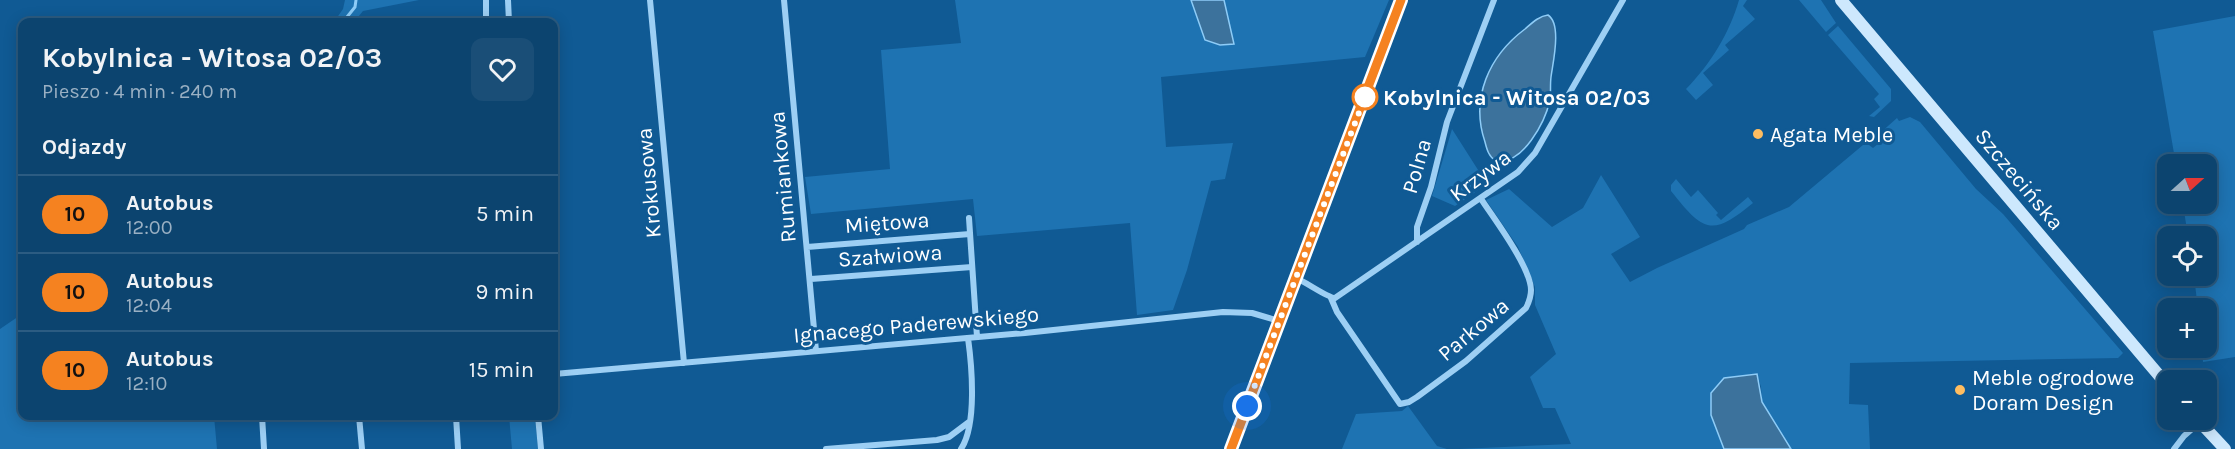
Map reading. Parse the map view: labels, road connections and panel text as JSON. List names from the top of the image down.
{
  "streets": {
    "main road": ["Szczecińska"],
    "street": [
      "Polna",
      "Krzywa",
      "Rumiankowa",
      "Krokusowa",
      "Miętowa",
      "Szałwiowa",
      "Ignacego Paderewskiego",
      "Parkowa"
    ]
  },
  "crossings": [
    ["Polna", "Krzywa"],
    ["Krzywa", "Parkowa"],
    ["Rumiankowa", "Miętowa"],
    ["Rumiankowa", "Szałwiowa"],
    ["Rumiankowa", "Ignacego Paderewskiego"],
    ["Krokusowa", "Ignacego Paderewskiego"]
  ],
  "places": ["Kobylnica - Witosa 02/03", "Agata Meble", "Meble ogrodowe Doram Design"],
  "lines": ["bus line 10"],
  "north": "right",
  "page": {
    "heading": [
      ["Kobylnica - Witosa 02/03", "Pieszo · 4 min · 240 m"],
      "Odjazdy"
    ],
    "map_buttons": ["+", "−"],
    "list": [
      {
        "mark": "10",
        "name": "Autobus",
        "note": "12:00",
        "value": "5 min"
      },
      {
        "mark": "10",
        "name": "Autobus",
        "note": "12:04",
        "value": "9 min"
      },
      {
        "mark": "10",
        "name": "Autobus",
        "note": "12:10",
        "value": "15 min"
      }
    ]
  }
}
